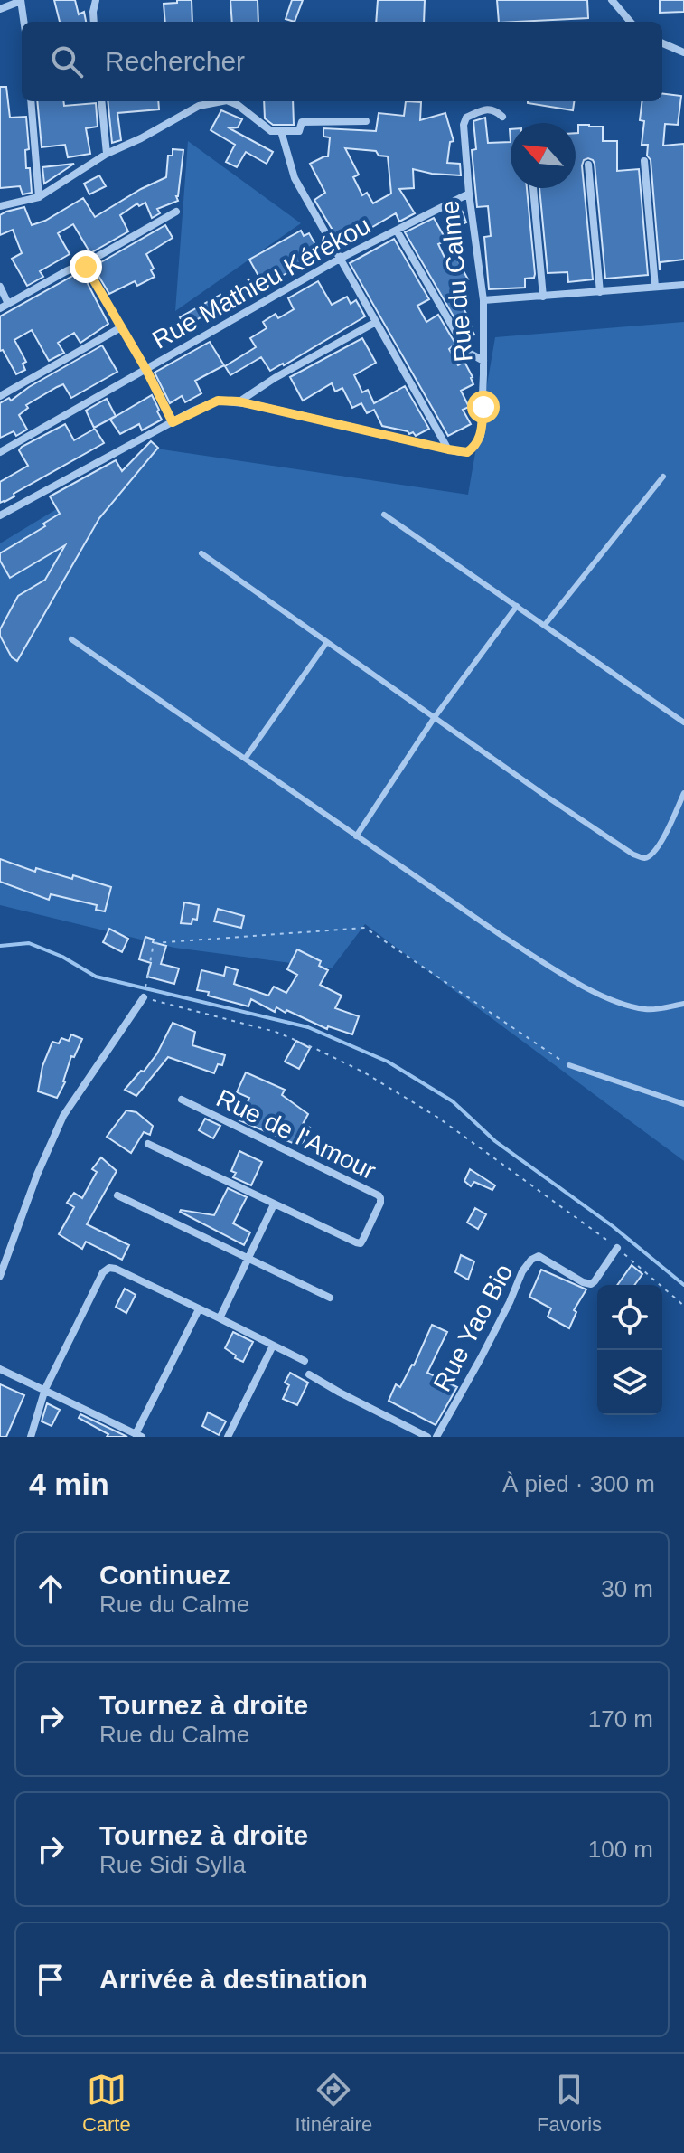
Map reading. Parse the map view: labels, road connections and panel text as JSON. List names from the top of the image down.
{
  "streets": {
    "street": [
      "Rue du Calme",
      "Rue Mathieu Kérékou",
      "Rue de l'Amour",
      "Rue Yao Bio"
    ]
  },
  "crossings": [
    ["Rue du Calme", "Rue Mathieu Kérékou"]
  ],
  "north": "top left",
  "page": {
    "search": "Rechercher",
    "heading": ["4 min", "À pied · 300 m"],
    "list": [
      ["Continuez", "Rue du Calme", "30 m"],
      ["Tournez à droite", "Rue du Calme", "170 m"],
      ["Tournez à droite", "Rue Sidi Sylla", "100 m"],
      "Arrivée à destination"
    ],
    "nav": ["Carte", "Itinéraire", "Favoris"]
  }
}
